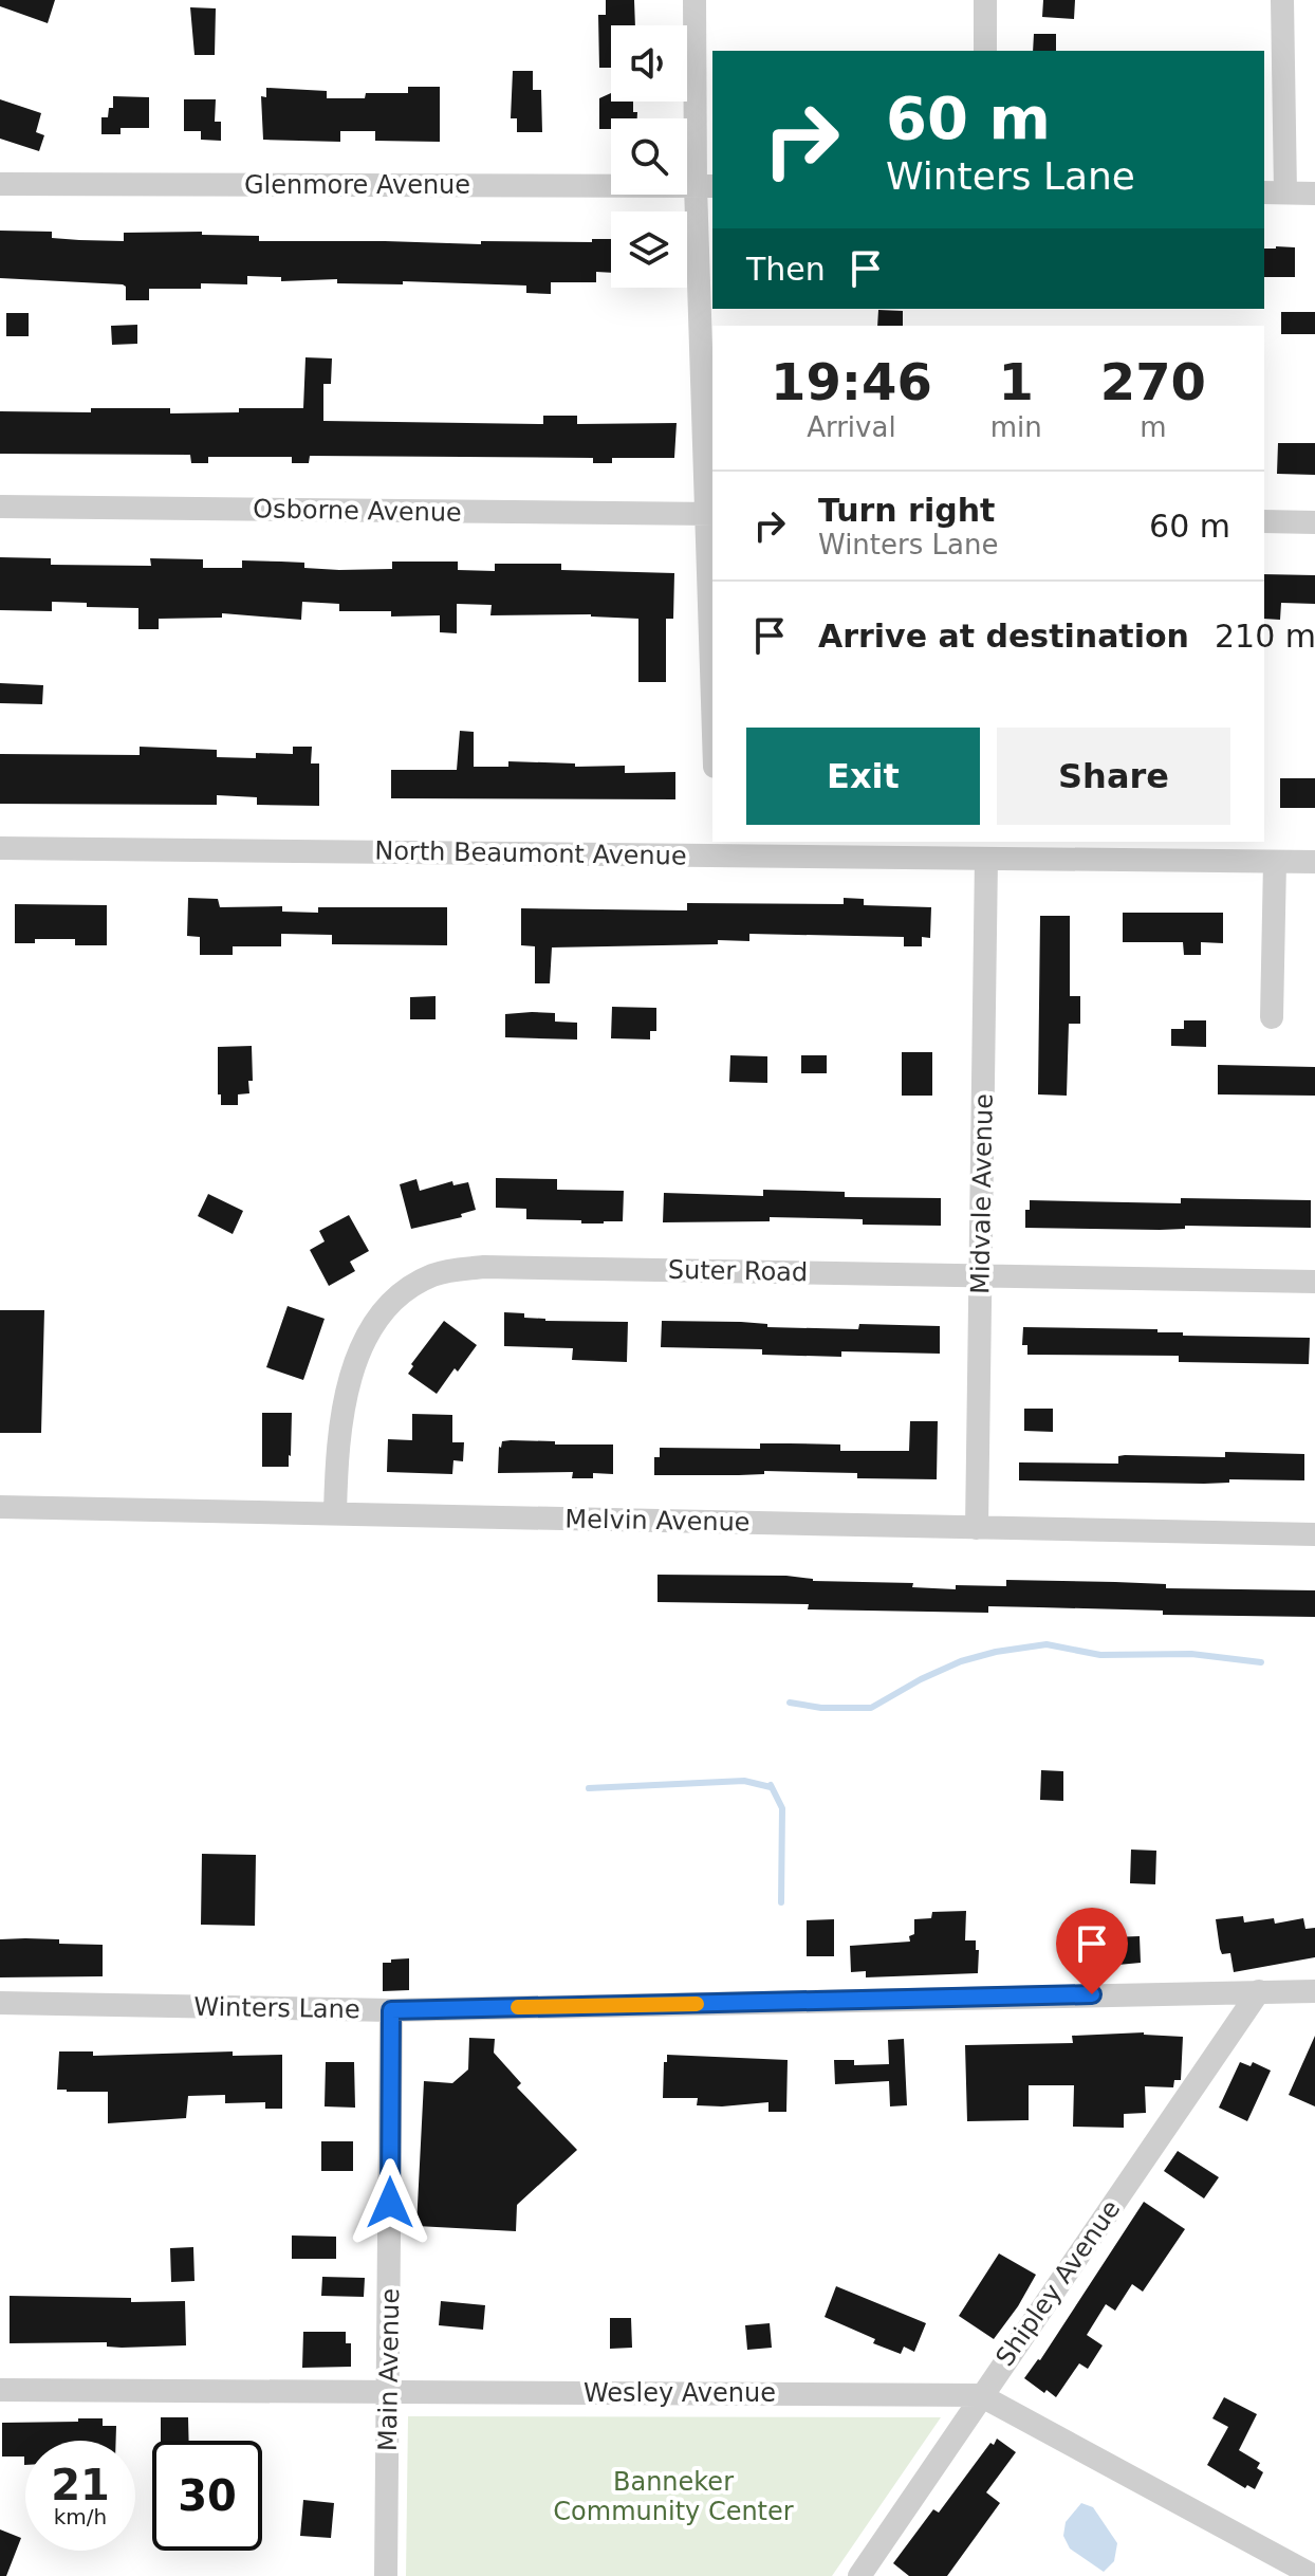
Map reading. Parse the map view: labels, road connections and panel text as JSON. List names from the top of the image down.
{
  "streets": {
    "street": [
      "Glenmore Avenue",
      "Osborne Avenue",
      "North Beaumont Avenue",
      "Midvale Avenue",
      "Suter Road",
      "Melvin Avenue",
      "Winters Lane",
      "Shipley Avenue",
      "Main Avenue",
      "Wesley Avenue"
    ]
  },
  "crossings": [
    ["North Beaumont Avenue", "Midvale Avenue"],
    ["Midvale Avenue", "Suter Road"],
    ["Midvale Avenue", "Melvin Avenue"],
    ["Suter Road", "Melvin Avenue"],
    ["Winters Lane", "Shipley Avenue"],
    ["Winters Lane", "Main Avenue"],
    ["Shipley Avenue", "Wesley Avenue"],
    ["Main Avenue", "Wesley Avenue"]
  ],
  "parks": ["Banneker Community Center"],
  "page": {
    "turn": ["60 m", "Winters Lane"],
    "then": "Then",
    "eta": [
      "19:46",
      "Arrival",
      "1",
      "min",
      "270",
      "m"
    ],
    "list": [
      {
        "name": "Turn right",
        "note": "Winters Lane",
        "value": "60 m"
      },
      {
        "name": "Arrive at destination",
        "value": "210 m"
      }
    ],
    "buttons": ["Exit", "Share"],
    "speed": "21 km/h",
    "limit": "30"
  }
}
